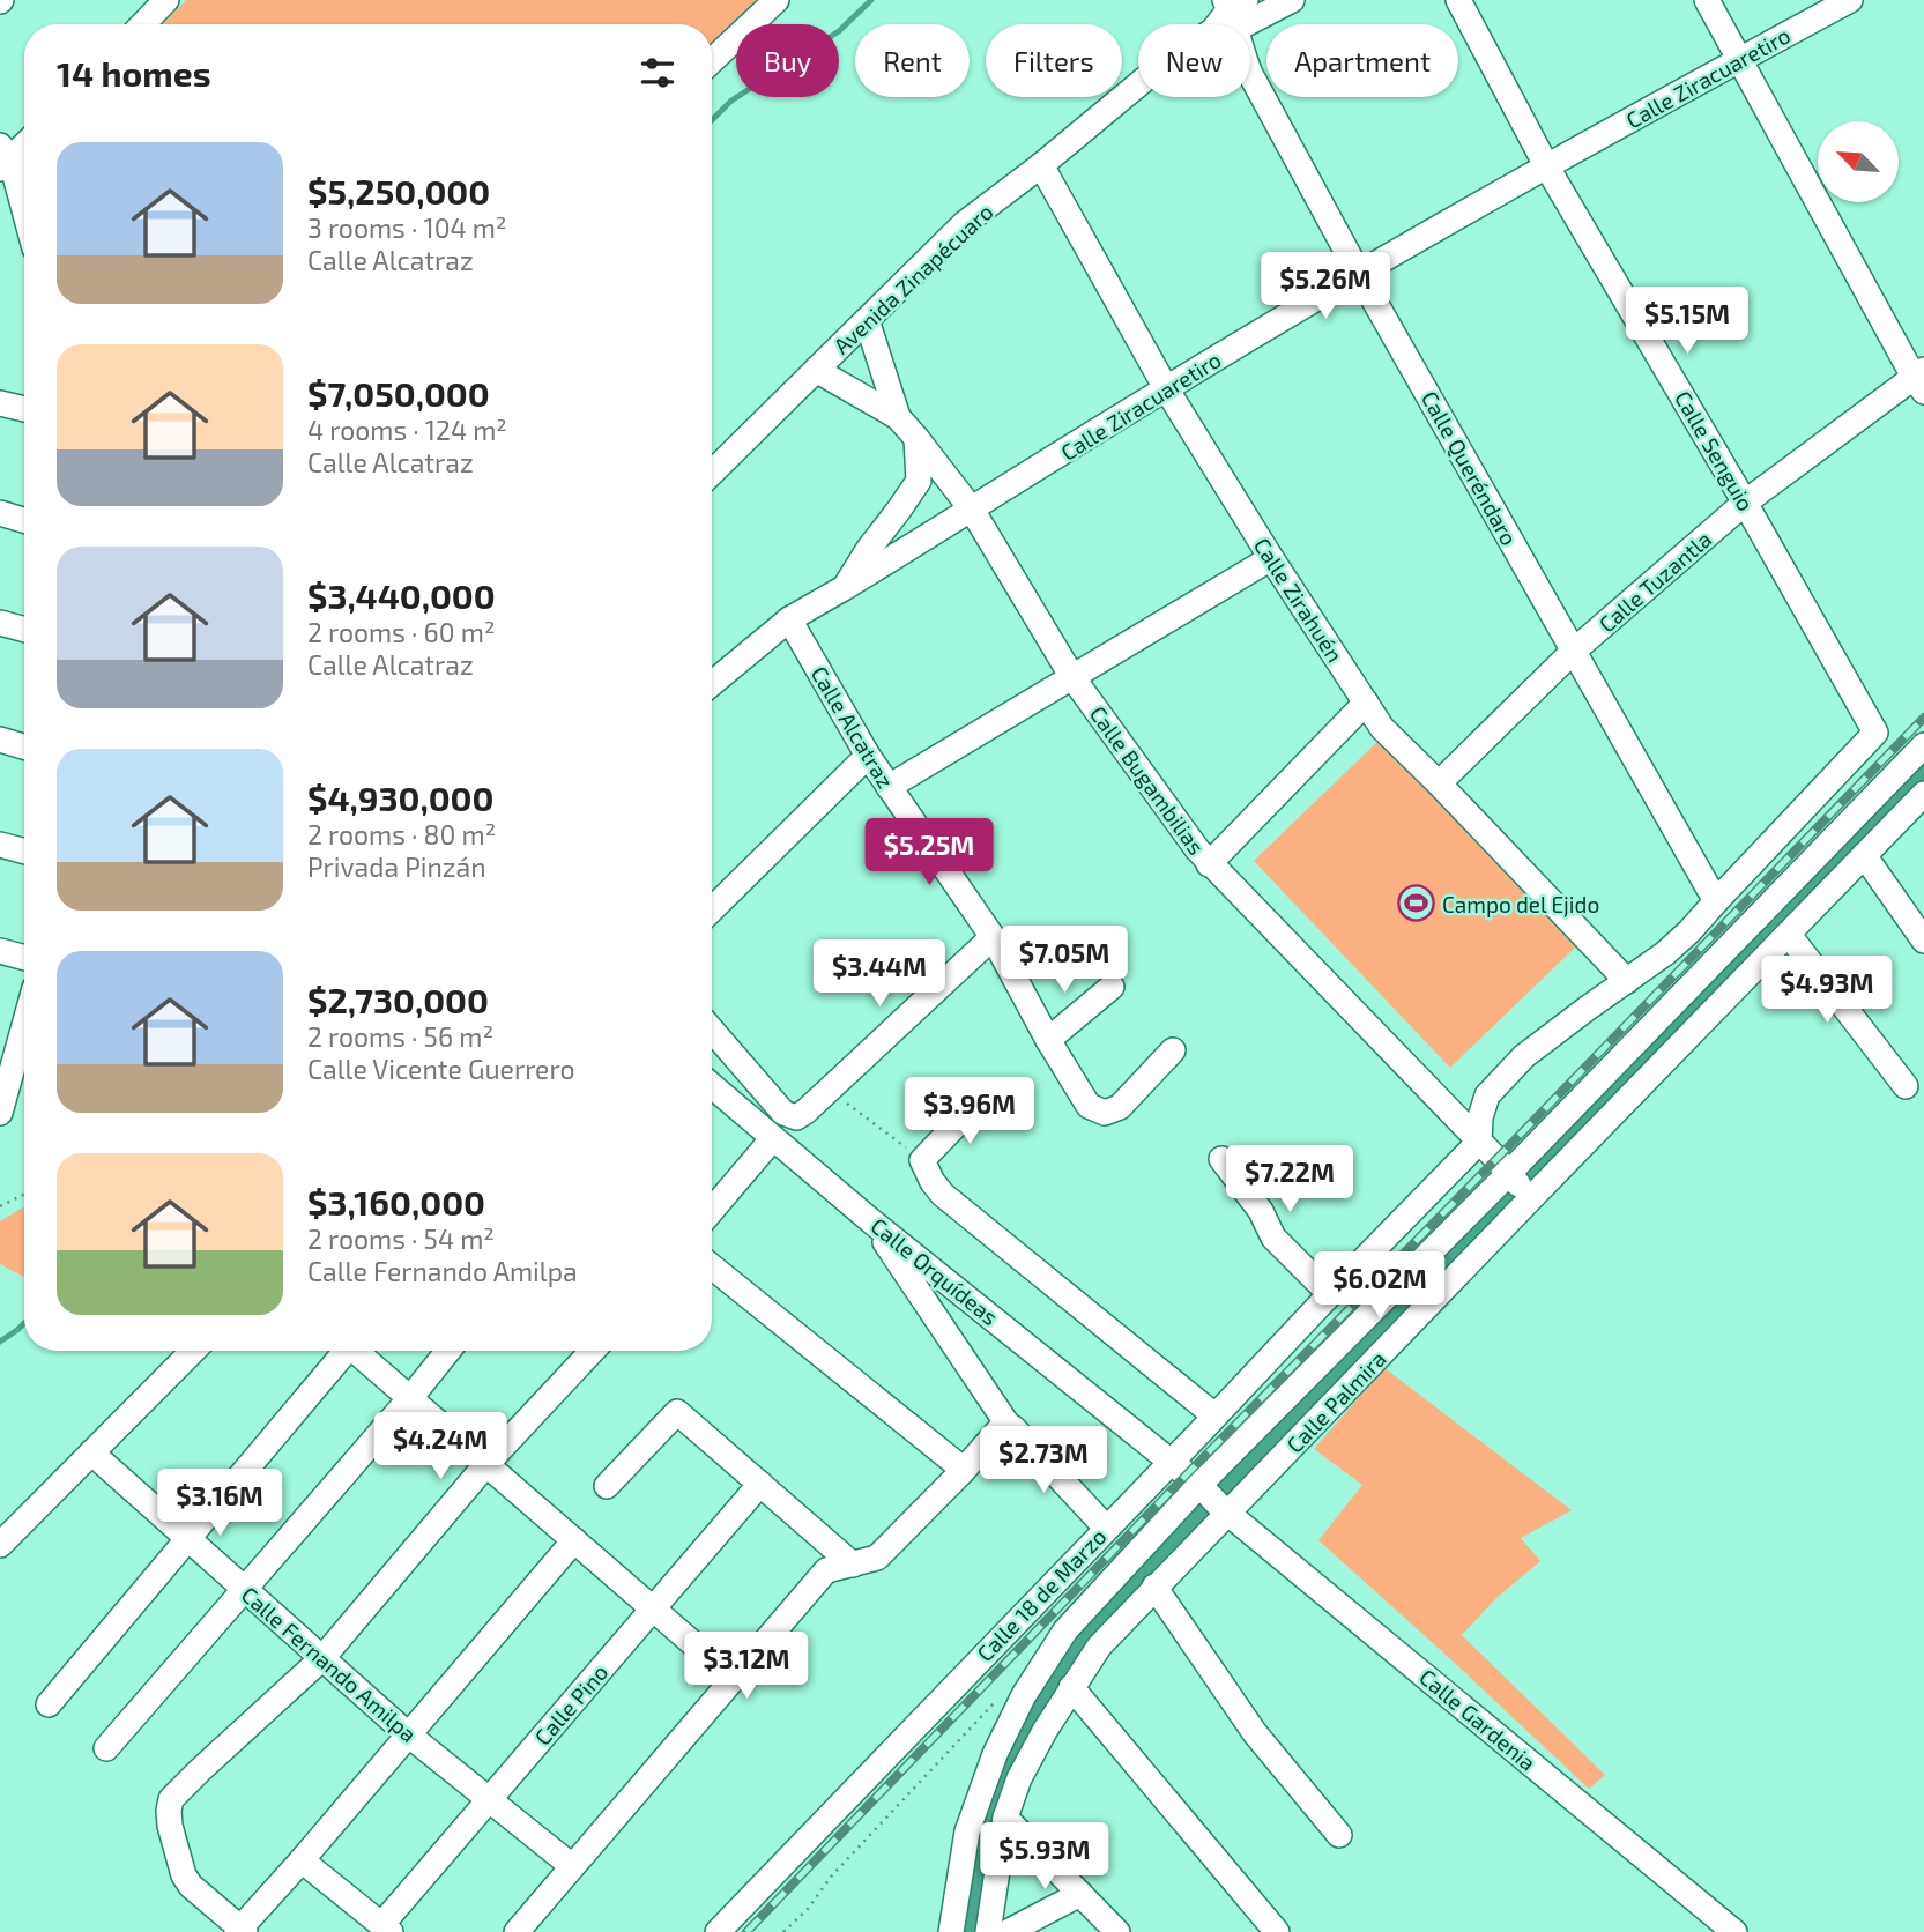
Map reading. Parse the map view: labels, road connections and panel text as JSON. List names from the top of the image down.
{
  "streets": {
    "street": [
      "Calle Ziracuaretiro",
      "Avenida Zinapécuaro",
      "Calle Senguio",
      "Calle Queréndaro",
      "Calle Tuzantla",
      "Calle Zirahuén",
      "Calle Alcatraz",
      "Calle Bugambilias",
      "Calle Orquídeas",
      "Calle Palmira",
      "Calle 18 de Marzo",
      "Calle Fernando Amilpa",
      "Calle Pino",
      "Calle Gardenia"
    ]
  },
  "crossings": [
    ["Calle Ziracuaretiro", "Calle Senguio"],
    ["Calle Ziracuaretiro", "Calle Queréndaro"],
    ["Calle Ziracuaretiro", "Calle Zirahuén"],
    ["Calle Ziracuaretiro", "Calle Alcatraz"],
    ["Calle Ziracuaretiro", "Calle Bugambilias"],
    ["Avenida Zinapécuaro", "Calle Queréndaro"],
    ["Avenida Zinapécuaro", "Calle Zirahuén"],
    ["Avenida Zinapécuaro", "Calle Bugambilias"],
    ["Calle Senguio", "Calle Queréndaro"],
    ["Calle Senguio", "Calle Tuzantla"],
    ["Calle Queréndaro", "Calle Tuzantla"],
    ["Calle Tuzantla", "Calle Zirahuén"],
    ["Calle Bugambilias", "Calle Palmira"],
    ["Calle Bugambilias", "Calle 18 de Marzo"],
    ["Calle Orquídeas", "Calle 18 de Marzo"],
    ["Calle Orquídeas", "Calle Gardenia"],
    ["Calle Palmira", "Calle Gardenia"],
    ["Calle Fernando Amilpa", "Calle Pino"]
  ],
  "places": {
    "sports": ["Campo del Ejido"]
  },
  "north": "top left",
  "page": {
    "chip": [
      "Buy",
      "Rent",
      "Filters",
      "New",
      "Apartment"
    ],
    "heading": "14 homes",
    "list": [
      {
        "name": "$5,250,000",
        "note": "3 rooms · 104 m² · Calle Alcatraz"
      },
      {
        "name": "$7,050,000",
        "note": "4 rooms · 124 m² · Calle Alcatraz"
      },
      {
        "name": "$3,440,000",
        "note": "2 rooms · 60 m² · Calle Alcatraz"
      },
      {
        "name": "$4,930,000",
        "note": "2 rooms · 80 m² · Privada Pinzán"
      },
      {
        "name": "$2,730,000",
        "note": "2 rooms · 56 m² · Calle Vicente Guerrero"
      },
      {
        "name": "$3,160,000",
        "note": "2 rooms · 54 m² · Calle Fernando Amilpa"
      }
    ],
    "price": [
      "$5.26M",
      "$5.15M",
      "$5.25M",
      "$7.05M",
      "$3.44M",
      "$4.93M",
      "$3.96M",
      "$7.22M",
      "$6.02M",
      "$4.24M",
      "$2.73M",
      "$3.16M",
      "$3.12M",
      "$5.93M"
    ]
  }
}
